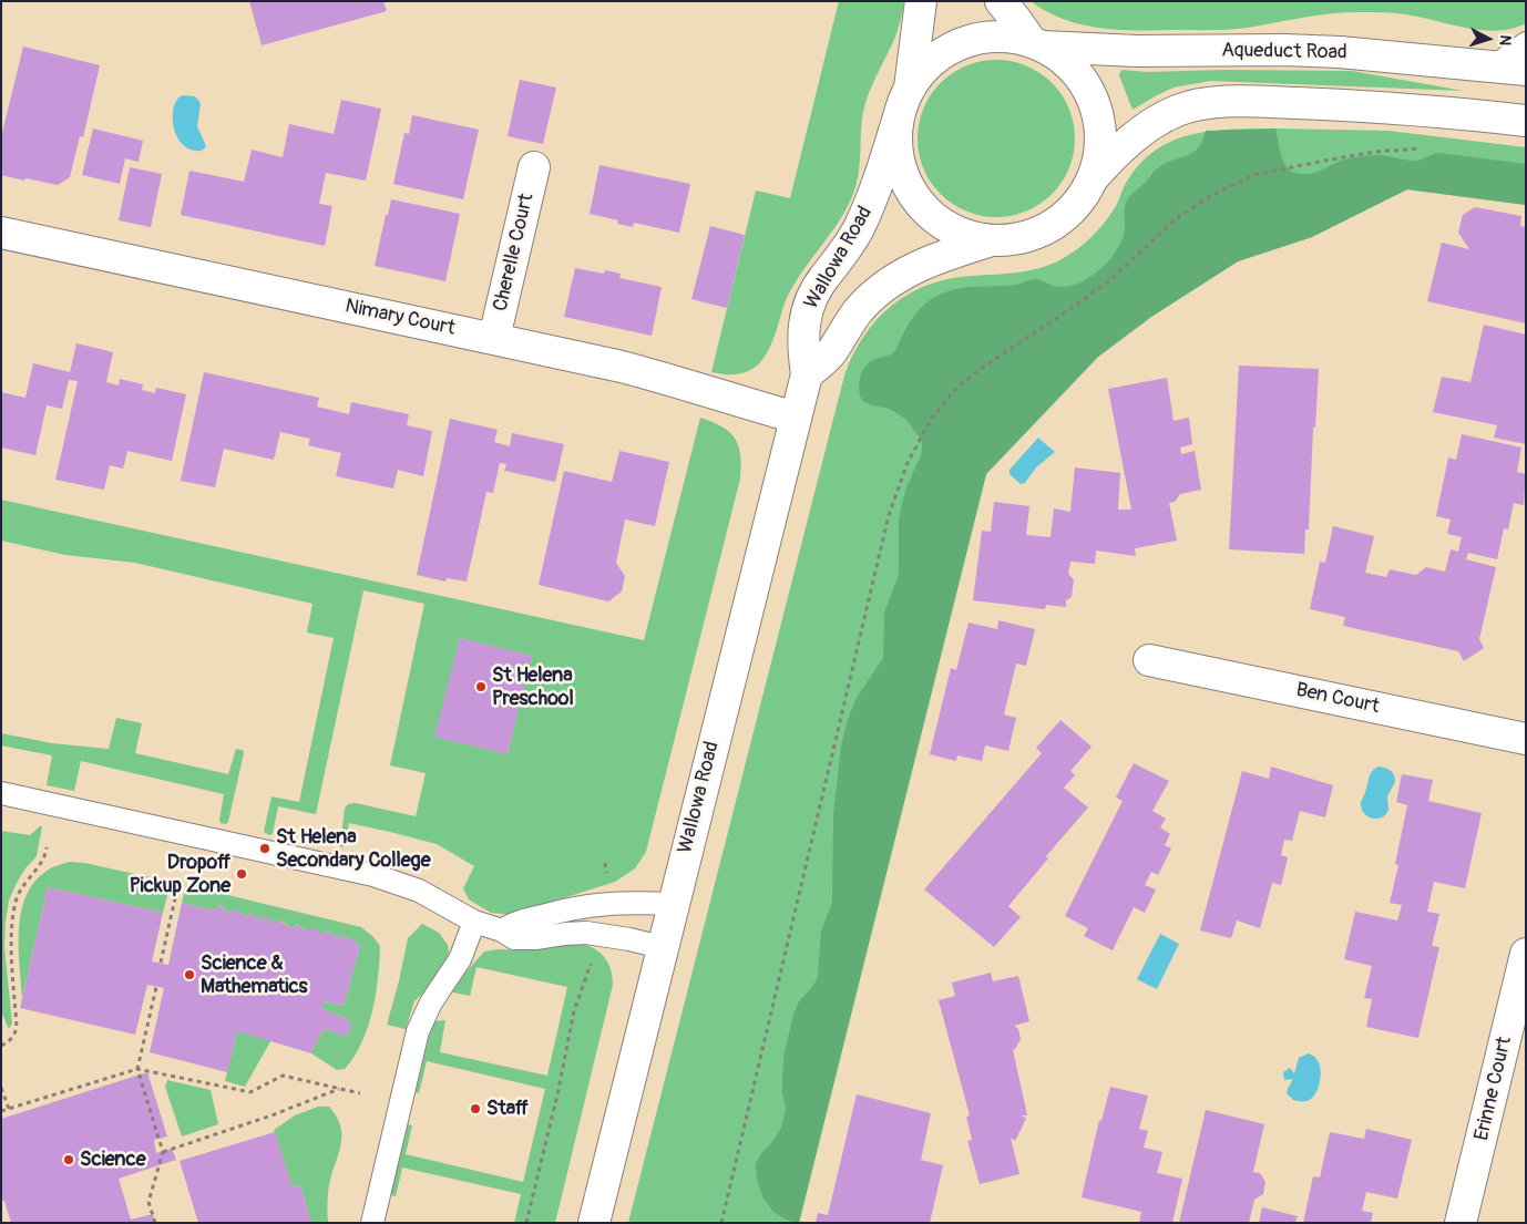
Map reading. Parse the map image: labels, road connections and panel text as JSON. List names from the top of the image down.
{
  "streets": {
    "main road": [
      "Aqueduct Road",
      "Cherelle Court",
      "Wallowa Road",
      "Nimary Court",
      "Ben Court",
      "Erinne Court"
    ]
  },
  "crossings": [
    ["Aqueduct Road", "Wallowa Road"],
    ["Cherelle Court", "Nimary Court"],
    ["Wallowa Road", "Nimary Court"]
  ],
  "places": [
    "St Helena Preschool",
    "St Helena Secondary College",
    "Dropoff Pickup Zone",
    "Science & Mathematics",
    "Staff",
    "Science"
  ],
  "north": "right"
}
